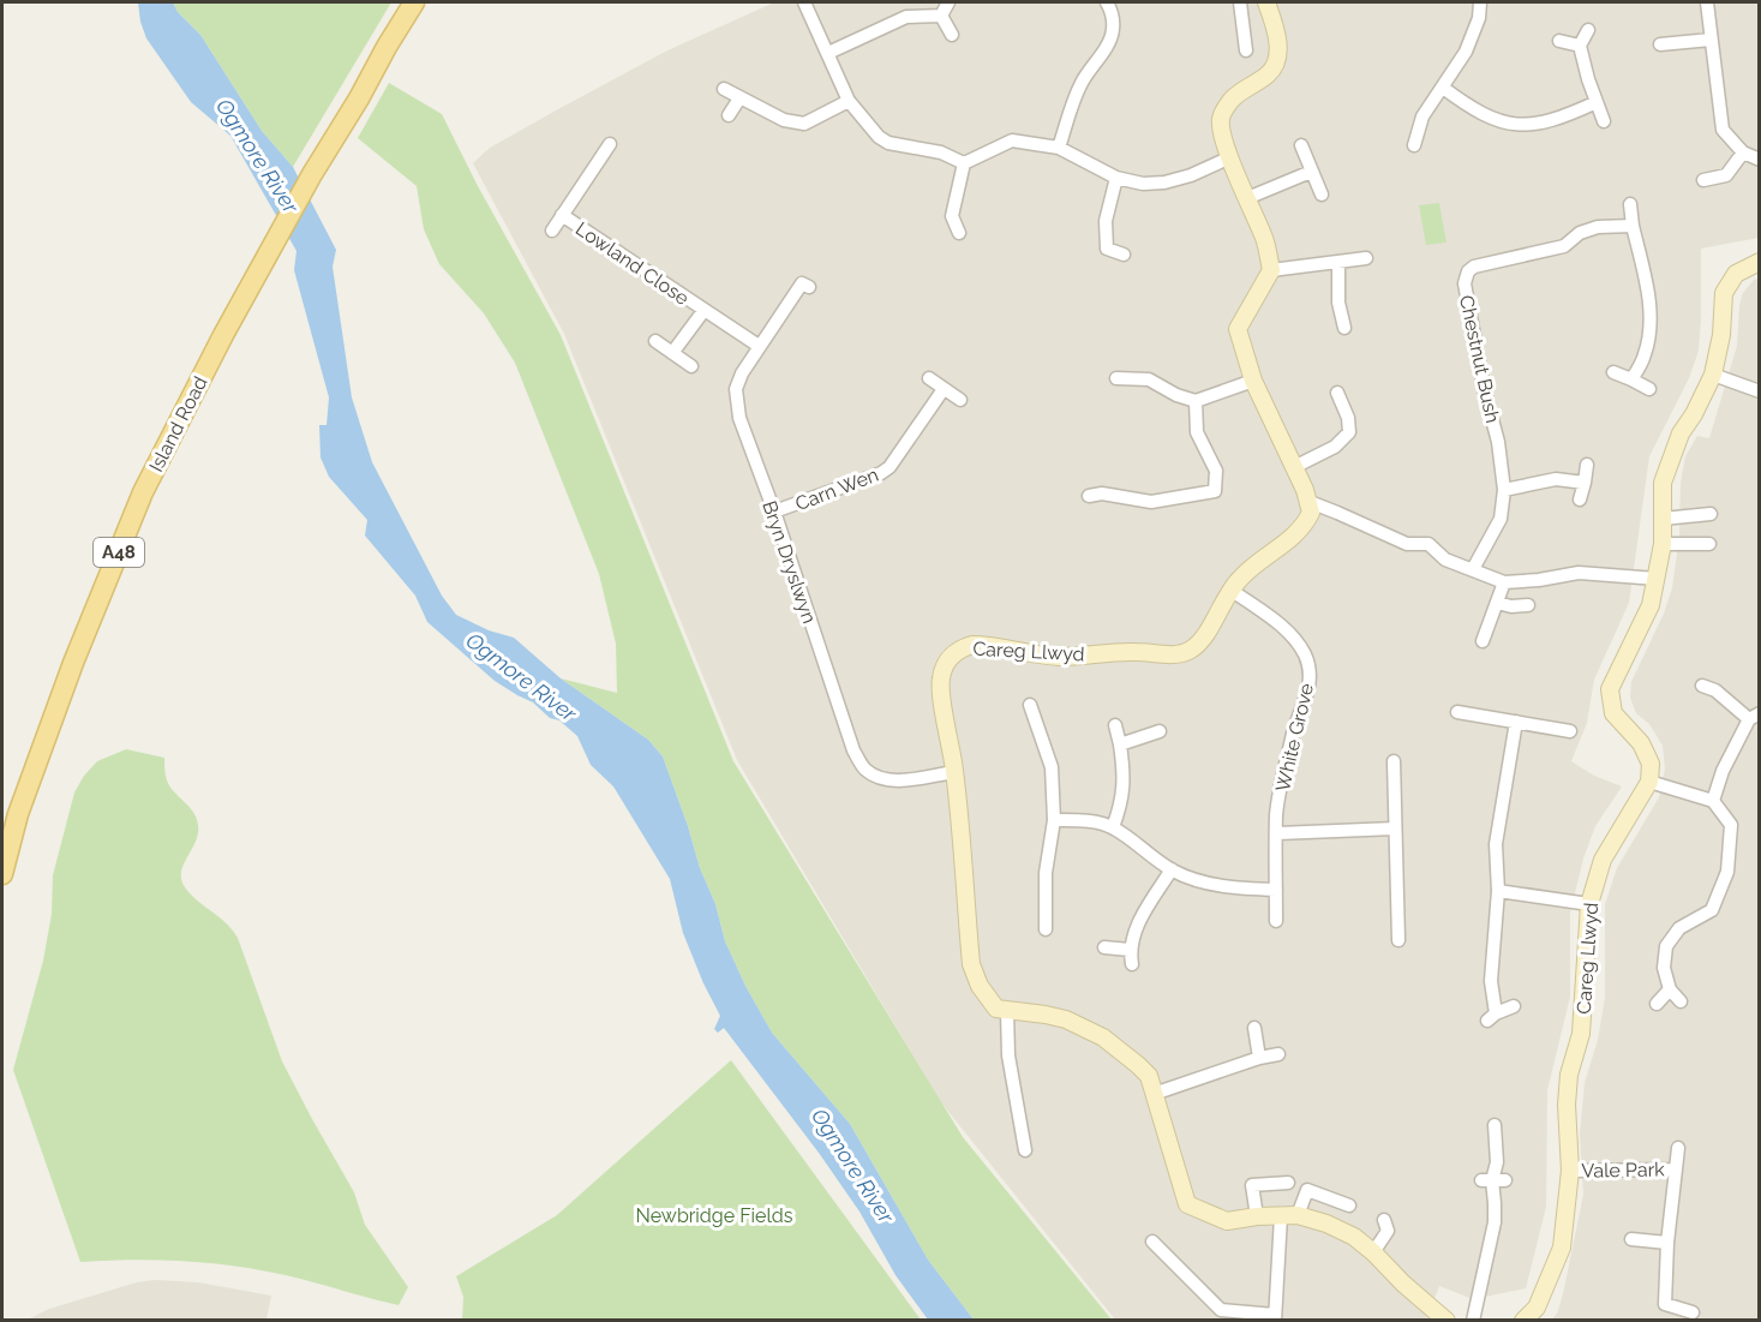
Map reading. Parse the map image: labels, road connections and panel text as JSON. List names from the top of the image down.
{
  "streets": {
    "main road": ["Island Road", "A48"],
    "street": [
      "Lowland Close",
      "Chestnut Bush",
      "Carn Wen",
      "Bryn Dryslwyn",
      "Careg Llwyd",
      "White Grove",
      "Vale Park"
    ]
  },
  "crossings": [
    ["Lowland Close", "Bryn Dryslwyn"],
    ["Carn Wen", "Bryn Dryslwyn"],
    ["Bryn Dryslwyn", "Careg Llwyd"],
    ["Careg Llwyd", "White Grove"],
    ["Careg Llwyd", "Vale Park"]
  ],
  "water": ["Ogmore River"],
  "parks": ["Newbridge Fields"]
}
